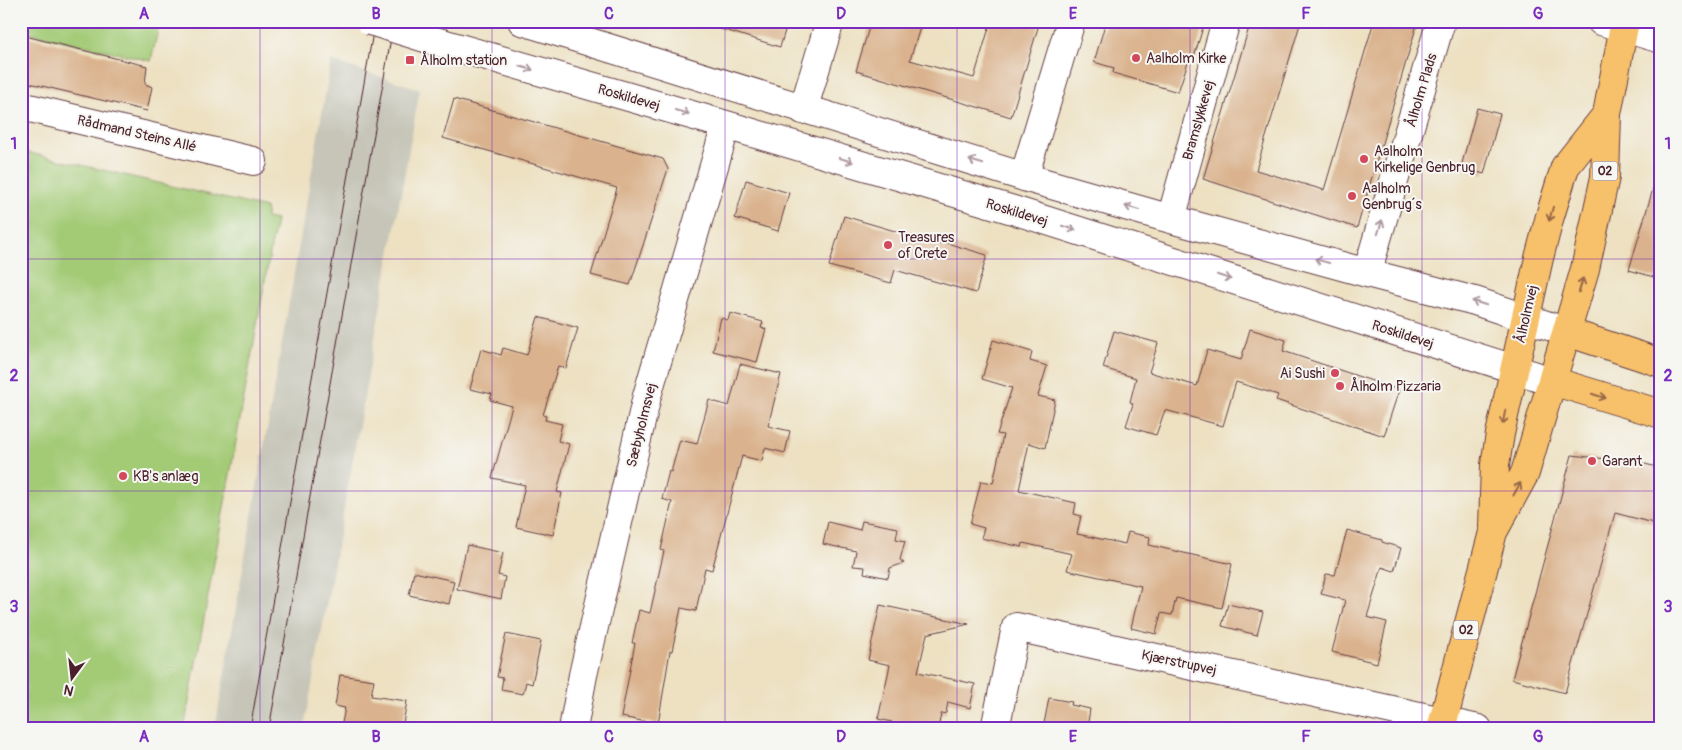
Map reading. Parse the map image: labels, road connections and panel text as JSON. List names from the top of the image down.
{
  "streets": {
    "main road": ["Roskildevej", "O2", "Ålholmvej"],
    "street": [
      "Ålholm Plads",
      "Bramslykkevej",
      "Rådmand Steins Allé",
      "Sæbyholmsvej",
      "Kjærstrupvej"
    ]
  },
  "crossings": [
    ["Roskildevej", "Ålholmvej"],
    ["Roskildevej", "Sæbyholmsvej"],
    ["Ålholmvej", "Kjærstrupvej"]
  ],
  "one_way": ["Ålholm Plads"],
  "places": {
    "other": [
      "Aalholm Kirke",
      "Aalholm Kirkelige Genbrug",
      "Aalholm Genbrug´s",
      "Treasures of Crete",
      "Ai Sushi",
      "Ålholm Pizzaria",
      "Garant",
      "KB's anlæg"
    ],
    "transit": ["Ålholm station"]
  },
  "north": "bottom",
  "grid": {
    "columns": [
      "A",
      "B",
      "C",
      "D",
      "E",
      "F",
      "G"
    ],
    "rows": ["1", "2", "3"]
  }
}
